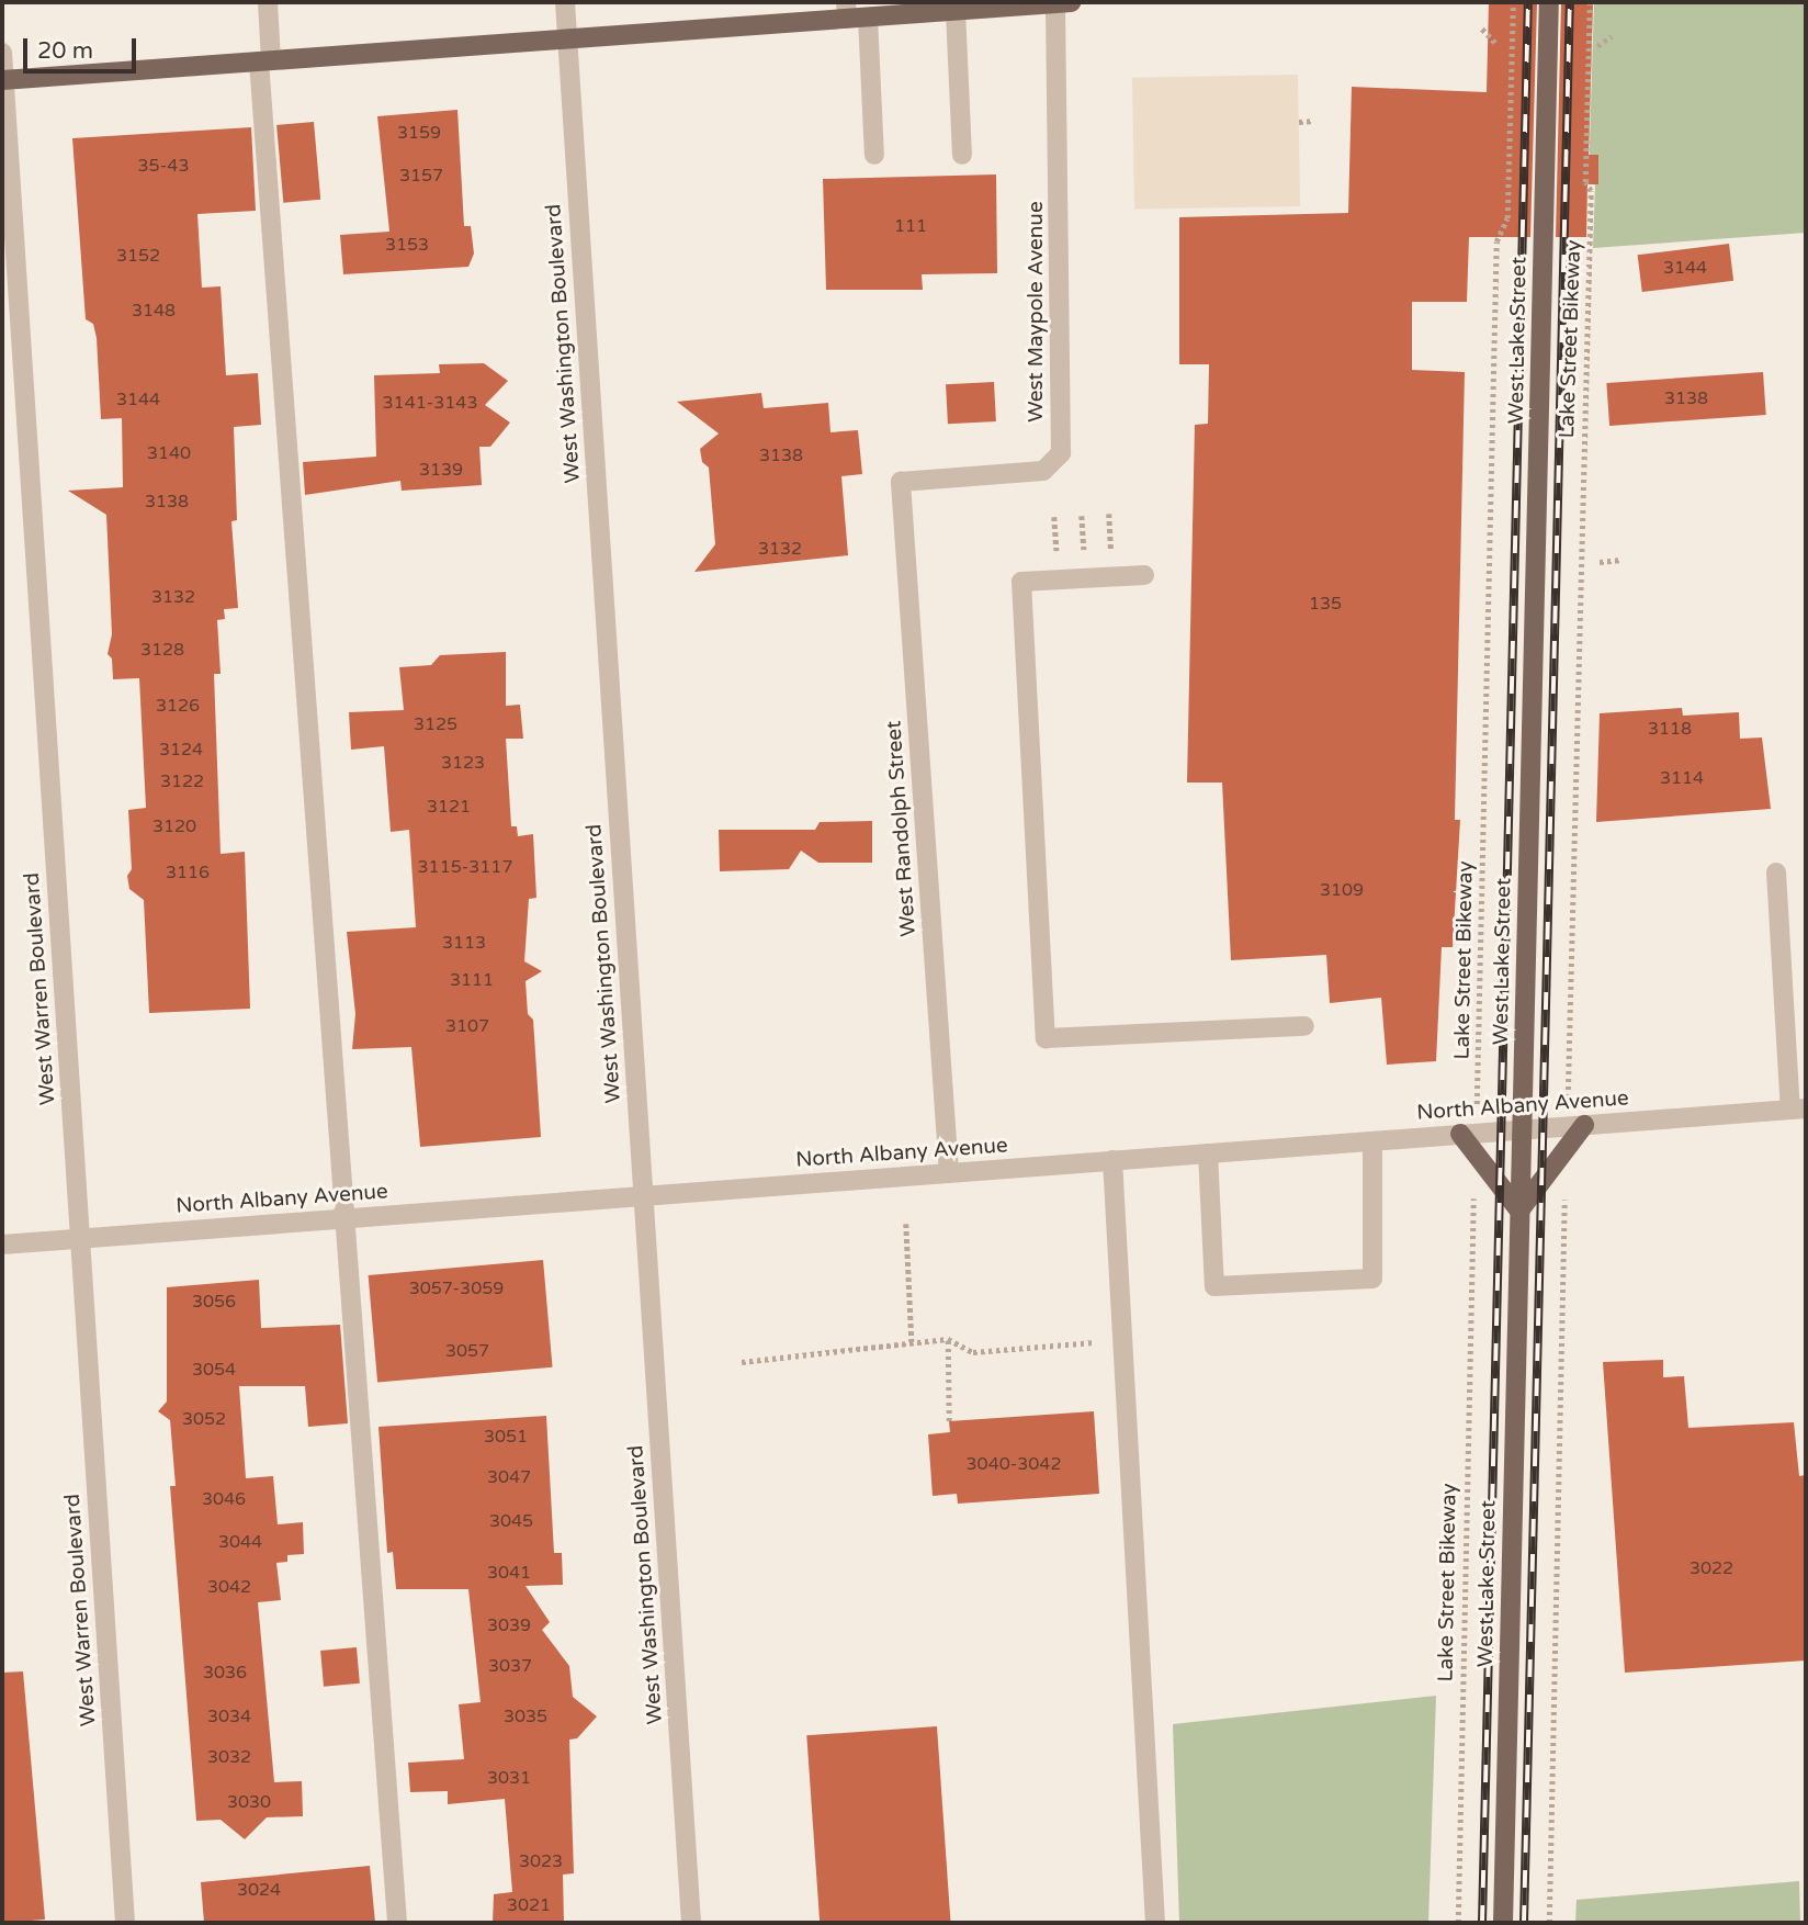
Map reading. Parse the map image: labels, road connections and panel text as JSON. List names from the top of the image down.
{
  "streets": {
    "main road": ["West Lake Street"],
    "street": [
      "West Maypole Avenue",
      "West Washington Boulevard",
      "West Randolph Street",
      "West Warren Boulevard",
      "North Albany Avenue"
    ],
    "path": ["Lake Street Bikeway"]
  },
  "crossings": [
    ["West Maypole Avenue", "West Randolph Street"],
    ["Lake Street Bikeway", "North Albany Avenue"],
    ["West Lake Street", "North Albany Avenue"],
    ["West Washington Boulevard", "North Albany Avenue"],
    ["West Randolph Street", "North Albany Avenue"],
    ["West Warren Boulevard", "North Albany Avenue"]
  ],
  "house_numbers": [
    "3159",
    "35-43",
    "3157",
    "111",
    "3153",
    "3152",
    "3144",
    "3148",
    "3138",
    "3144",
    "3141-3143",
    "3140",
    "3138",
    "3139",
    "3138",
    "3132",
    "3132",
    "135",
    "3128",
    "3126",
    "3125",
    "3118",
    "3124",
    "3123",
    "3114",
    "3122",
    "3121",
    "3120",
    "3115-3117",
    "3116",
    "3109",
    "3113",
    "3111",
    "3107",
    "3057-3059",
    "3056",
    "3057",
    "3054",
    "3052",
    "3051",
    "3040-3042",
    "3047",
    "3046",
    "3045",
    "3044",
    "3022",
    "3041",
    "3042",
    "3039",
    "3037",
    "3036",
    "3034",
    "3035",
    "3032",
    "3031",
    "3030",
    "3023",
    "3024",
    "3021"
  ],
  "scale_bar": "20 m"
}
